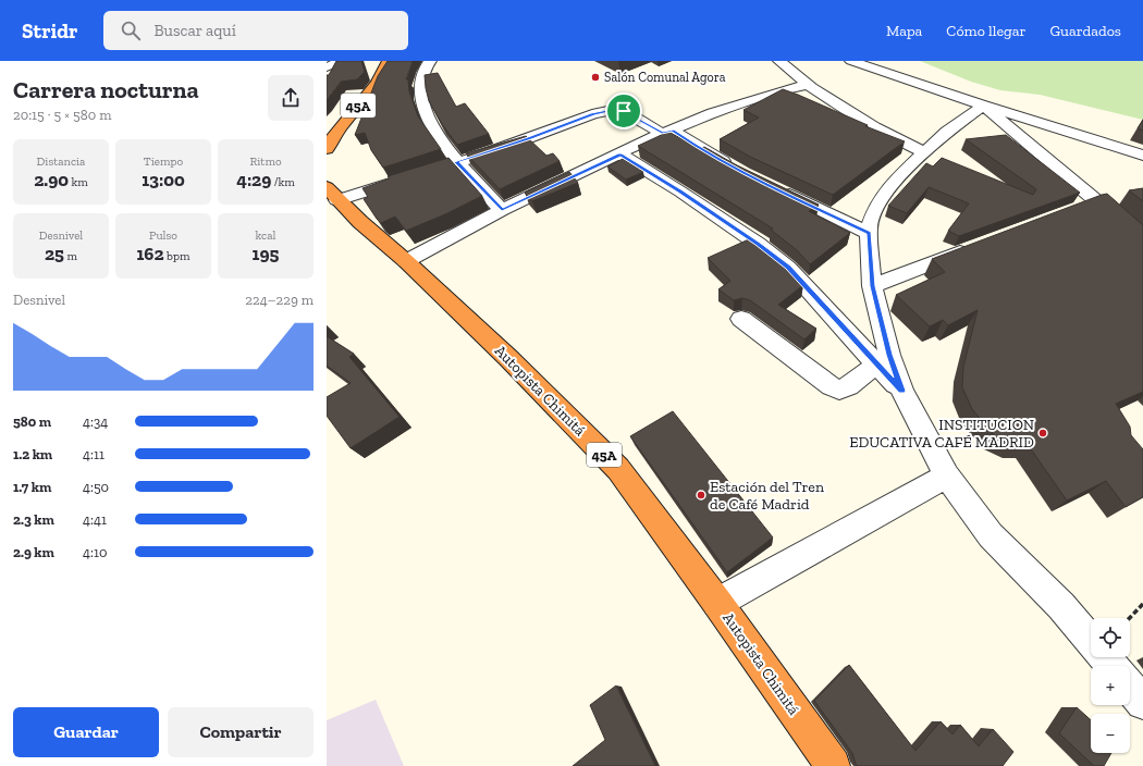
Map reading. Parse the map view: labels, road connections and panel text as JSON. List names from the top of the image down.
{
  "streets": {
    "highway": ["45A", "Autopista Chimitá"]
  },
  "places": ["Salón Comunal Agora", "INSTITUCION EDUCATIVA CAFÉ MADRID", "Estación del Tren de Café Madrid"],
  "page": {
    "header": "Stridr",
    "search": "Buscar aquí",
    "nav": ["Mapa", "Cómo llegar", "Guardados"],
    "heading": ["Carrera nocturna", "20:15 · 5 × 580 m"],
    "stats": [
      ["Distancia", "2.90 km"],
      ["Tiempo", "13:00"],
      ["Ritmo", "4:29 /km"],
      ["Desnivel", "25 m"],
      ["Pulso", "162 bpm"],
      ["kcal", "195"]
    ],
    "chart": ["Desnivel", "224–229 m"],
    "list": [
      {
        "name": "580 m",
        "note": "4:34"
      },
      {
        "name": "1.2 km",
        "note": "4:11"
      },
      {
        "name": "1.7 km",
        "note": "4:50"
      },
      {
        "name": "2.3 km",
        "note": "4:41"
      },
      {
        "name": "2.9 km",
        "note": "4:10"
      }
    ],
    "map_buttons": ["+", "−"],
    "buttons": ["Guardar", "Compartir"]
  }
}
